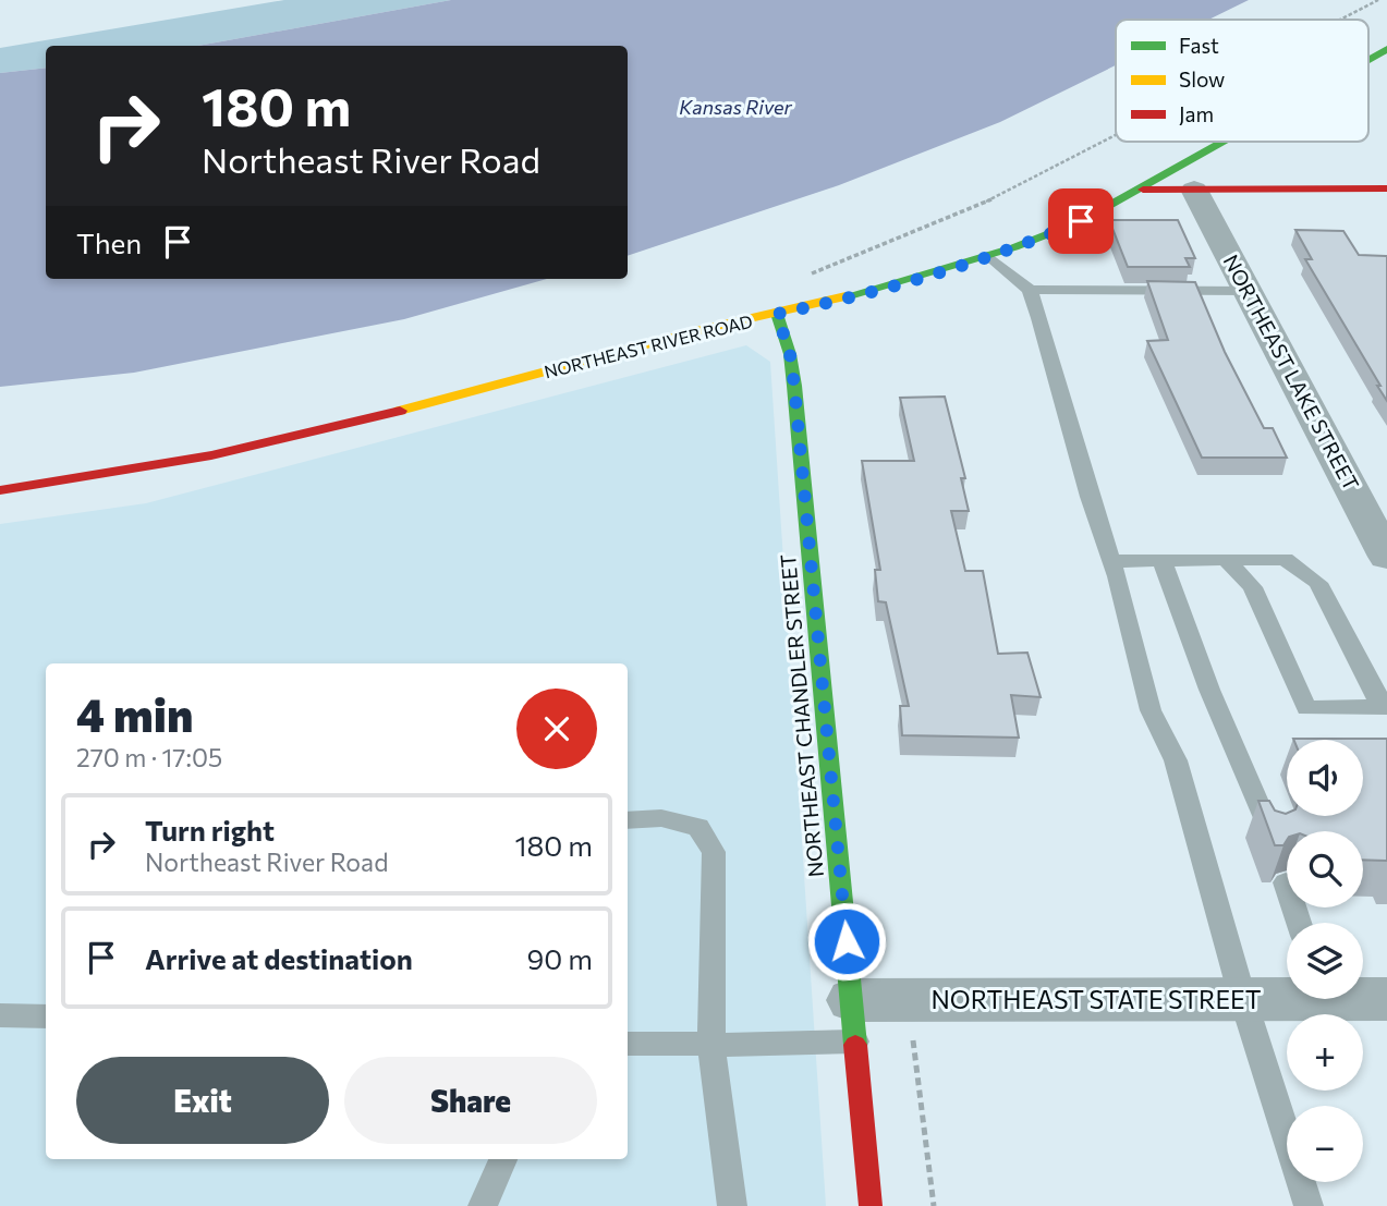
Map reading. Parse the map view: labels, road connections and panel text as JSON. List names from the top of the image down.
{
  "streets": {
    "street": [
      "NORTHEAST RIVER ROAD",
      "NORTHEAST LAKE STREET",
      "NORTHEAST CHANDLER STREET",
      "NORTHEAST STATE STREET"
    ]
  },
  "crossings": [
    ["NORTHEAST RIVER ROAD", "NORTHEAST CHANDLER STREET"],
    ["NORTHEAST CHANDLER STREET", "NORTHEAST STATE STREET"]
  ],
  "water": ["Kansas River"],
  "legend": ["Fast", "Slow", "Jam"],
  "page": {
    "turn": ["180 m", "Northeast River Road"],
    "then": "Then",
    "heading": ["4 min", "270 m · 17:05"],
    "map_buttons": ["+", "−"],
    "list": [
      {
        "name": "Turn right",
        "note": "Northeast River Road",
        "value": "180 m"
      },
      {
        "name": "Arrive at destination",
        "value": "90 m"
      }
    ],
    "buttons": ["Exit", "Share"]
  }
}
